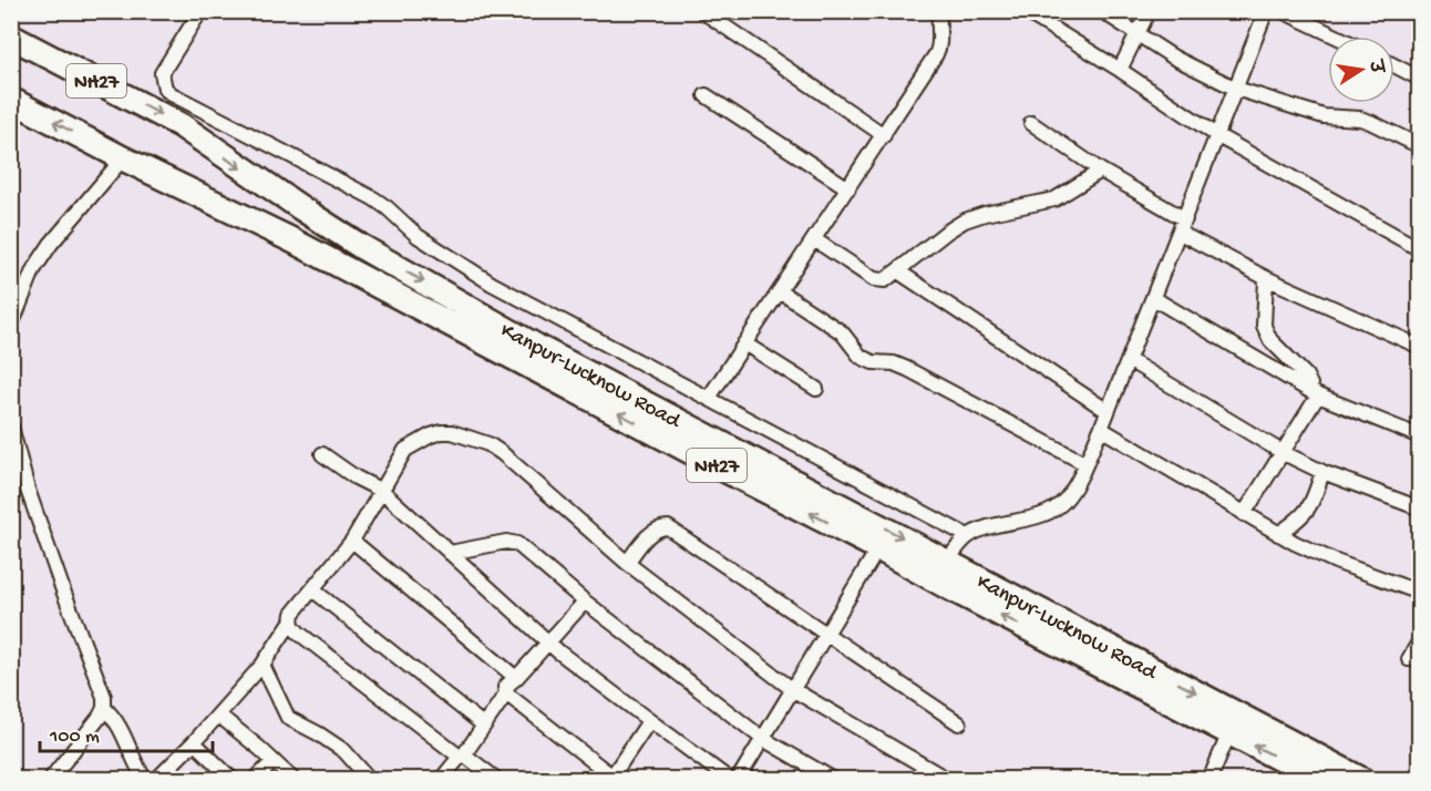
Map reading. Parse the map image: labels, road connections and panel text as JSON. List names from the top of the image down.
{
  "streets": {
    "highway": ["NH27", "Kanpur-Lucknow Road"]
  },
  "scale_bar": "100 m",
  "north": "right"
}
